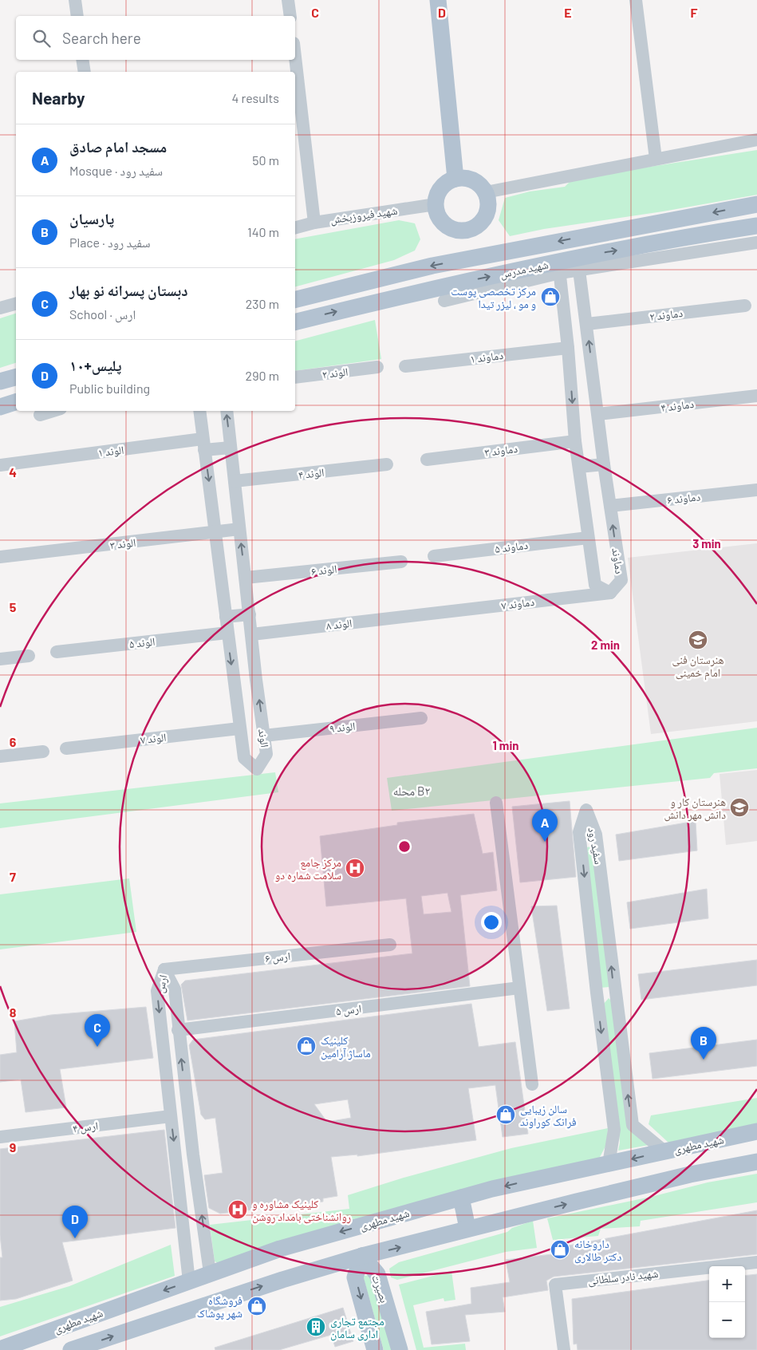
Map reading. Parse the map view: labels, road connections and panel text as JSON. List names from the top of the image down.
{
  "streets": {
    "main road": ["شهید مدرس", "شهید مطهری", "بصیرت"],
    "street": [
      "شهید فیروزبخش",
      "دماوند ۲",
      "دماوند ۱",
      "الوند ۲",
      "دماوند ۴",
      "دماوند ۳",
      "الوند ۱",
      "الوند ۴",
      "دماوند ۶",
      "الوند ۳",
      "دماوند ۵",
      "دماوند",
      "الوند ۶",
      "دماوند ۷",
      "الوند ۸",
      "الوند ۵",
      "الوند ۹",
      "الوند ۷",
      "الوند",
      "سفید رود",
      "ارس ۶",
      "ارس",
      "ارس ۵",
      "ارس ۴",
      "شهید نادر سلطانی"
    ]
  },
  "crossings": [
    ["شهید مدرس", "دماوند"],
    ["دماوند ۲", "دماوند"],
    ["دماوند ۴", "دماوند"],
    ["الوند ۱", "الوند"],
    ["الوند ۴", "الوند"],
    ["دماوند ۶", "دماوند"],
    ["الوند ۳", "الوند"],
    ["دماوند", "دماوند ۷"],
    ["الوند ۶", "الوند"],
    ["دماوند ۷", "الوند ۸"],
    ["الوند ۸", "الوند"],
    ["الوند ۵", "الوند"],
    ["الوند ۹", "الوند"],
    ["الوند ۷", "الوند"],
    ["سفید رود", "شهید مطهری"],
    ["ارس ۶", "ارس"],
    ["ارس", "ارس ۵"],
    ["ارس", "ارس ۴"],
    ["ارس", "شهید مطهری"]
  ],
  "districts": ["محله B۲"],
  "places": {
    "shop": [
      "مرکز تخصصی پوست و مو ، لیزر تیدا",
      "کلینیک ماساژ آرامین",
      "سالن زیبایی فرانک کوراوند",
      "داروخانه دکتر طالاری",
      "فروشگاه شهر پوشاک"
    ],
    "school or university": ["هنرستان فنی امام خمینی", "هنرستان کار و دانش مهر دانش"],
    "hospital": ["مرکز جامع سلامت شماره دو", "کلینیک مشاوره و روانشناختی بامداد روشن"],
    "building": ["مجتمع تجاری اداری سامان"]
  },
  "page": {
    "search": "Search here",
    "heading": ["Nearby", "4 results"],
    "list": [
      {
        "mark": "A",
        "name": "مسجد امام صادق",
        "note": "Mosque · سفید رود",
        "value": "50 m"
      },
      {
        "mark": "B",
        "name": "پارسیان",
        "note": "Place · سفید رود",
        "value": "140 m"
      },
      {
        "mark": "C",
        "name": "دبستان پسرانه نو بهار",
        "note": "School · ارس",
        "value": "230 m"
      },
      {
        "mark": "D",
        "name": "پلیس+۱۰",
        "note": "Public building",
        "value": "290 m"
      }
    ],
    "pins": [
      "A",
      "C",
      "B",
      "D"
    ],
    "map_buttons": ["+", "−"]
  },
  "grid": {
    "columns": [
      "C",
      "D",
      "E",
      "F"
    ],
    "rows": [
      "4",
      "5",
      "6",
      "7",
      "8",
      "9"
    ]
  },
  "rings": ["3 min", "2 min", "1 min"]
}
